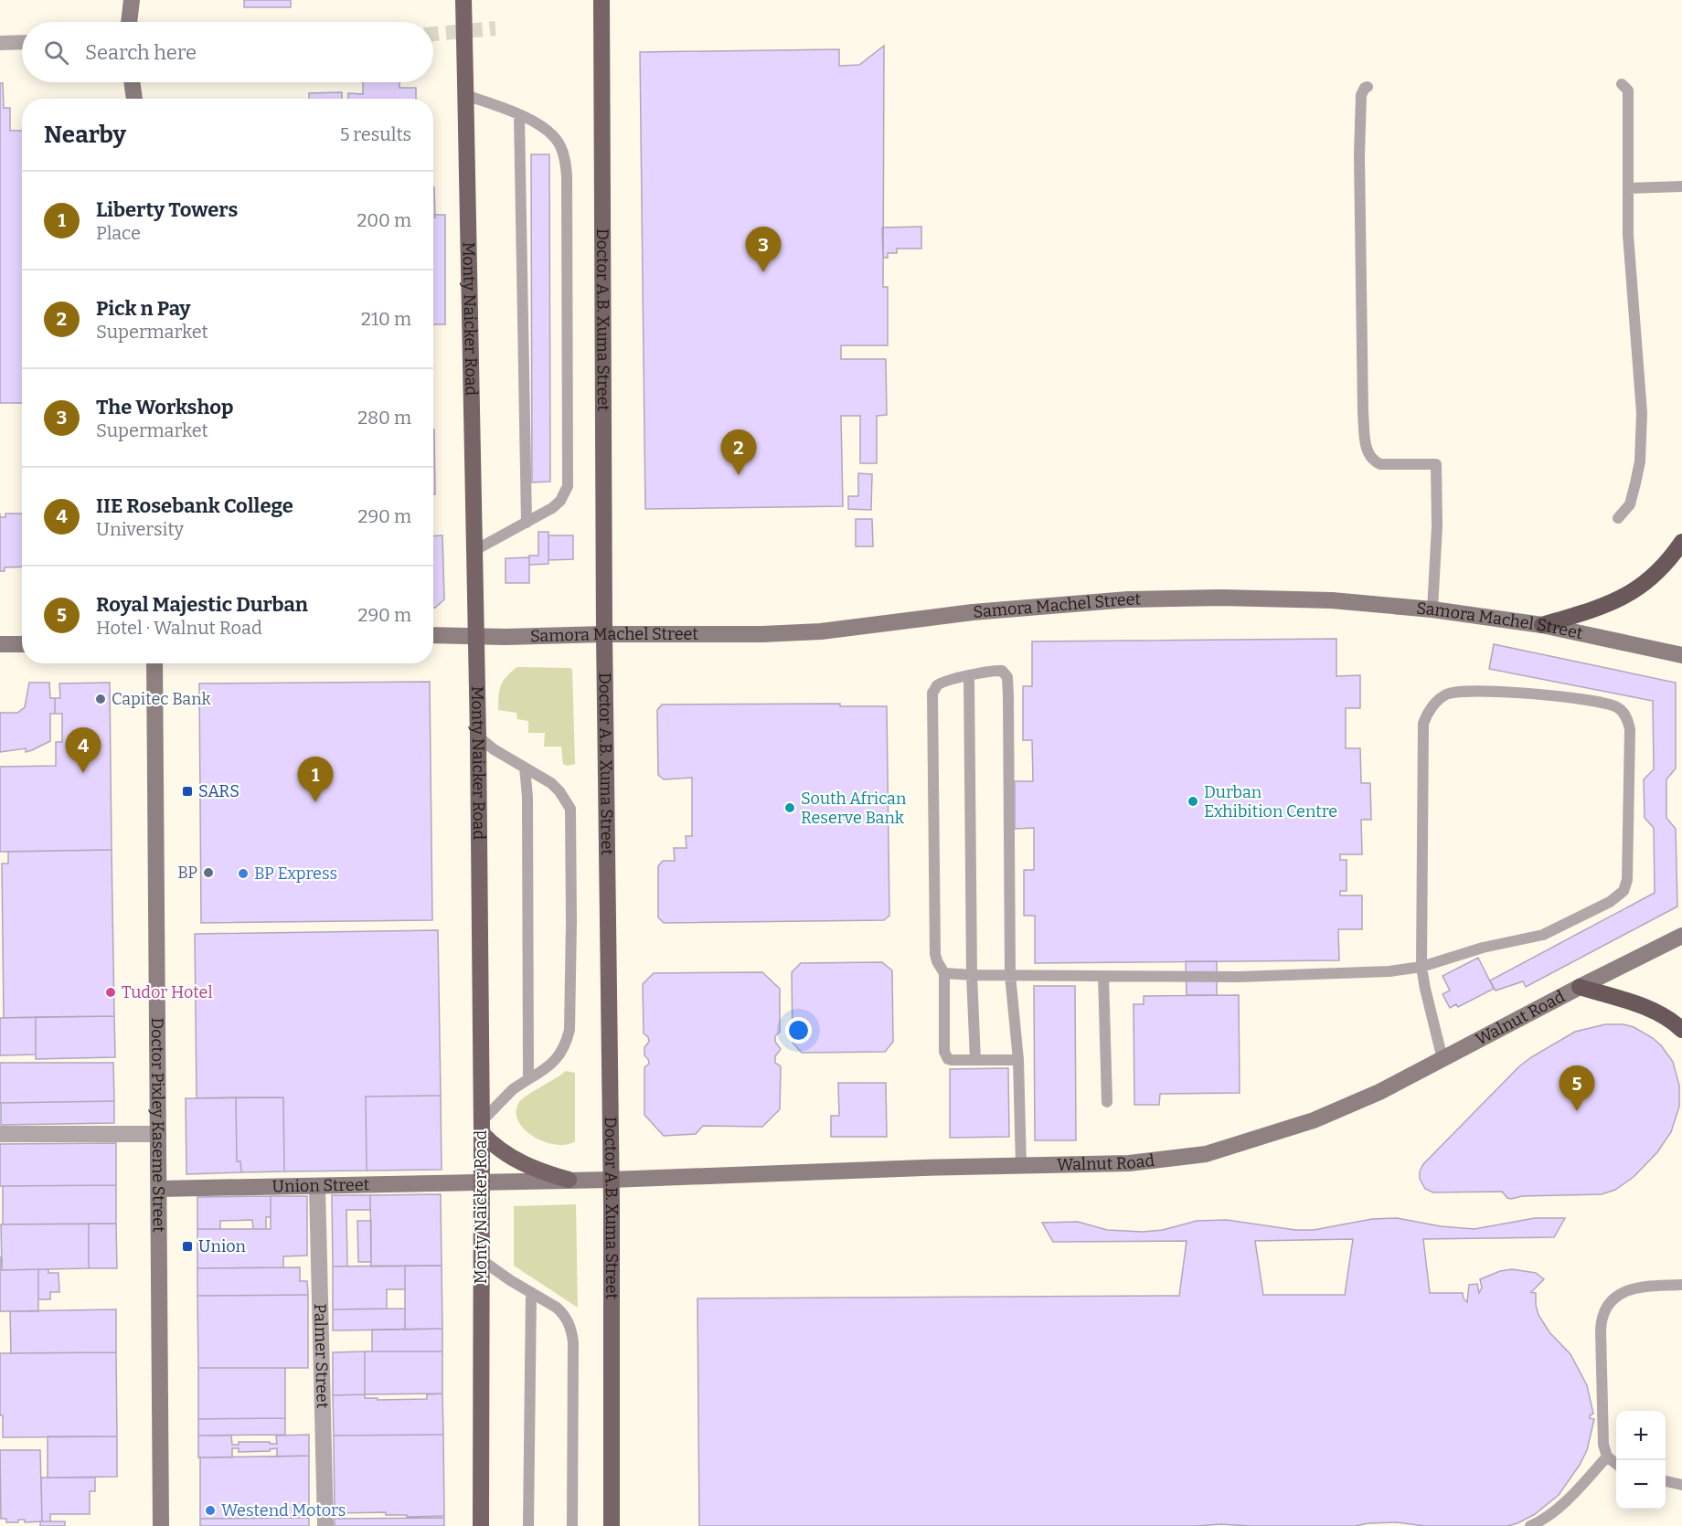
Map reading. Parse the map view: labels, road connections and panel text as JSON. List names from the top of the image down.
{
  "streets": {
    "main road": [
      "Monty Naicker Road",
      "Doctor A.B. Xuma Street",
      "Samora Machel Street",
      "Walnut Road",
      "Doctor Pixley Kaseme Street",
      "Union Street"
    ],
    "street": ["Palmer Street"]
  },
  "crossings": [
    ["Monty Naicker Road", "Samora Machel Street"],
    ["Monty Naicker Road", "Walnut Road"],
    ["Monty Naicker Road", "Union Street"],
    ["Doctor A.B. Xuma Street", "Samora Machel Street"],
    ["Doctor A.B. Xuma Street", "Walnut Road"],
    ["Walnut Road", "Union Street"],
    ["Doctor Pixley Kaseme Street", "Union Street"],
    ["Union Street", "Palmer Street"]
  ],
  "places": {
    "other": [
      "Capitec Bank",
      "Durban Exhibition Centre",
      "South African Reserve Bank",
      "BP",
      "BP Express",
      "Tudor Hotel",
      "Westend Motors"
    ],
    "transit": ["SARS", "Union"]
  },
  "page": {
    "search": "Search here",
    "heading": ["Nearby", "5 results"],
    "list": [
      {
        "mark": "1",
        "name": "Liberty Towers",
        "note": "Place",
        "value": "200 m"
      },
      {
        "mark": "2",
        "name": "Pick n Pay",
        "note": "Supermarket",
        "value": "210 m"
      },
      {
        "mark": "3",
        "name": "The Workshop",
        "note": "Supermarket",
        "value": "280 m"
      },
      {
        "mark": "4",
        "name": "IIE Rosebank College",
        "note": "University",
        "value": "290 m"
      },
      {
        "mark": "5",
        "name": "Royal Majestic Durban",
        "note": "Hotel · Walnut Road",
        "value": "290 m"
      }
    ],
    "pins": [
      "3",
      "2",
      "4",
      "1",
      "5"
    ],
    "map_buttons": ["+", "−"]
  }
}
